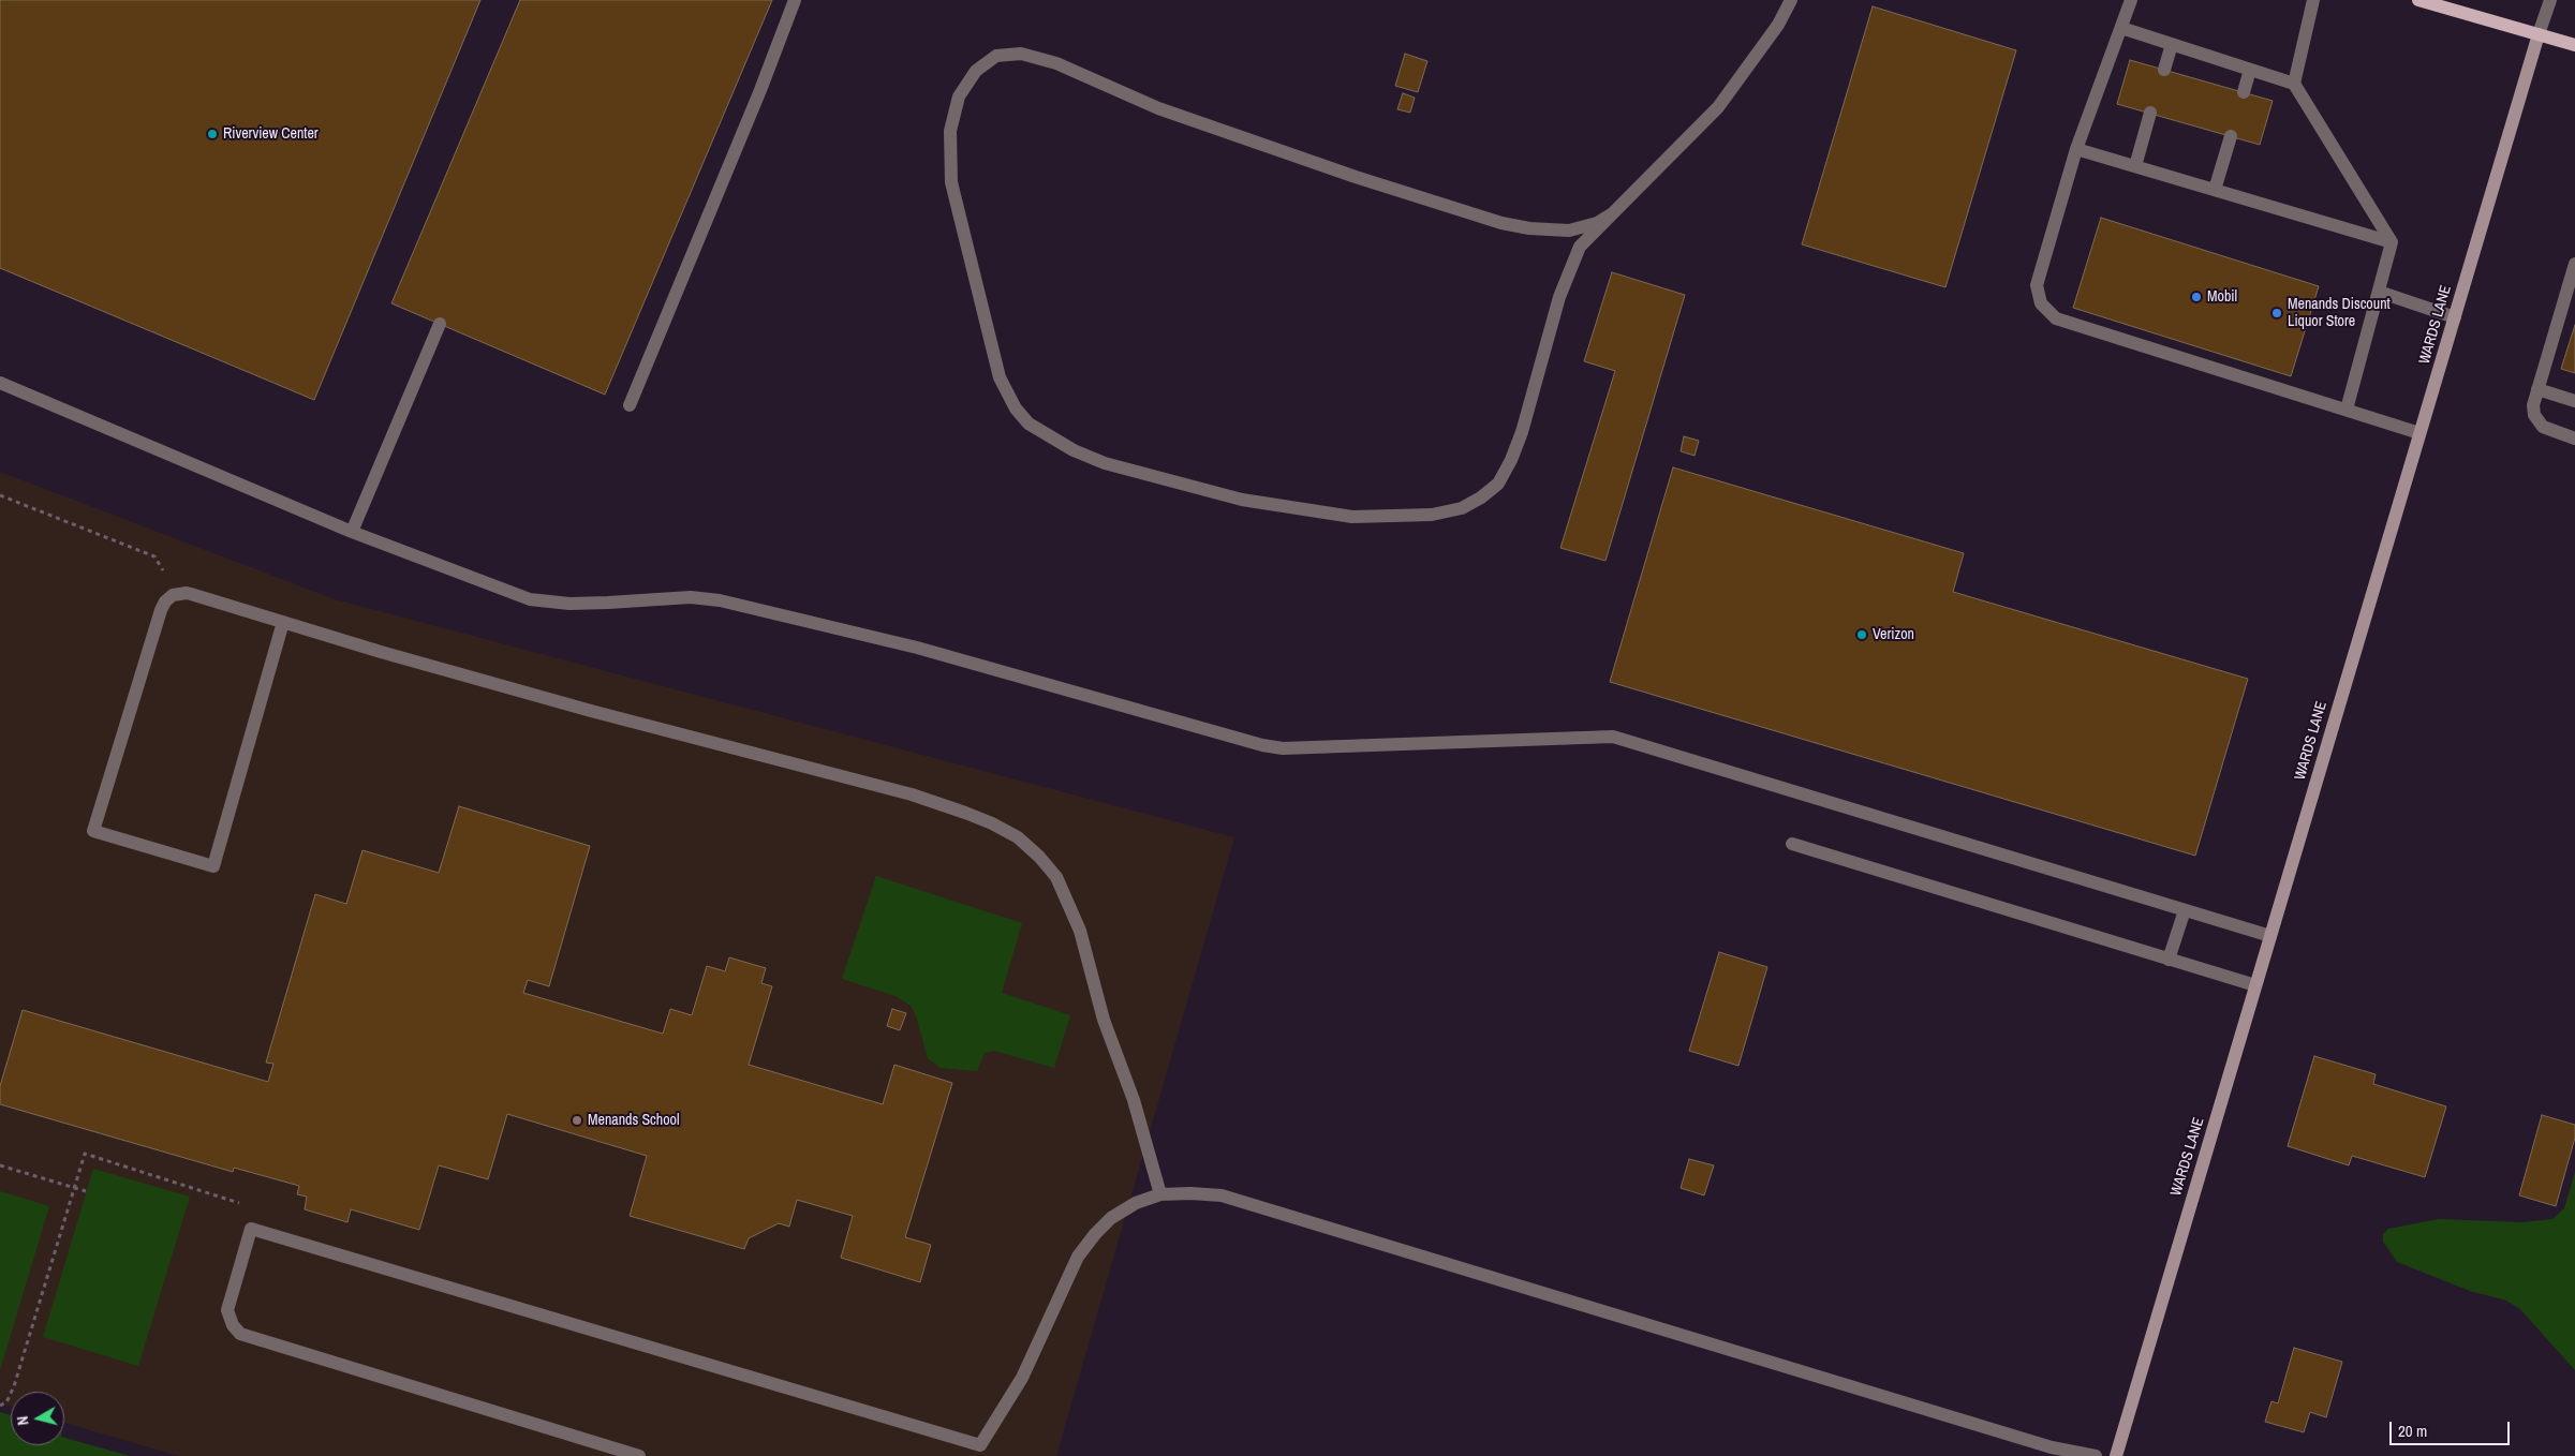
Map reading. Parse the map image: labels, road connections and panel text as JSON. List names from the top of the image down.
{
  "streets": {
    "street": ["WARDS LANE"]
  },
  "places": [
    "Riverview Center",
    "Mobil",
    "Menands Discount Liquor Store",
    "Verizon",
    "Menands School"
  ],
  "scale_bar": "20 m",
  "north": "left"
}
